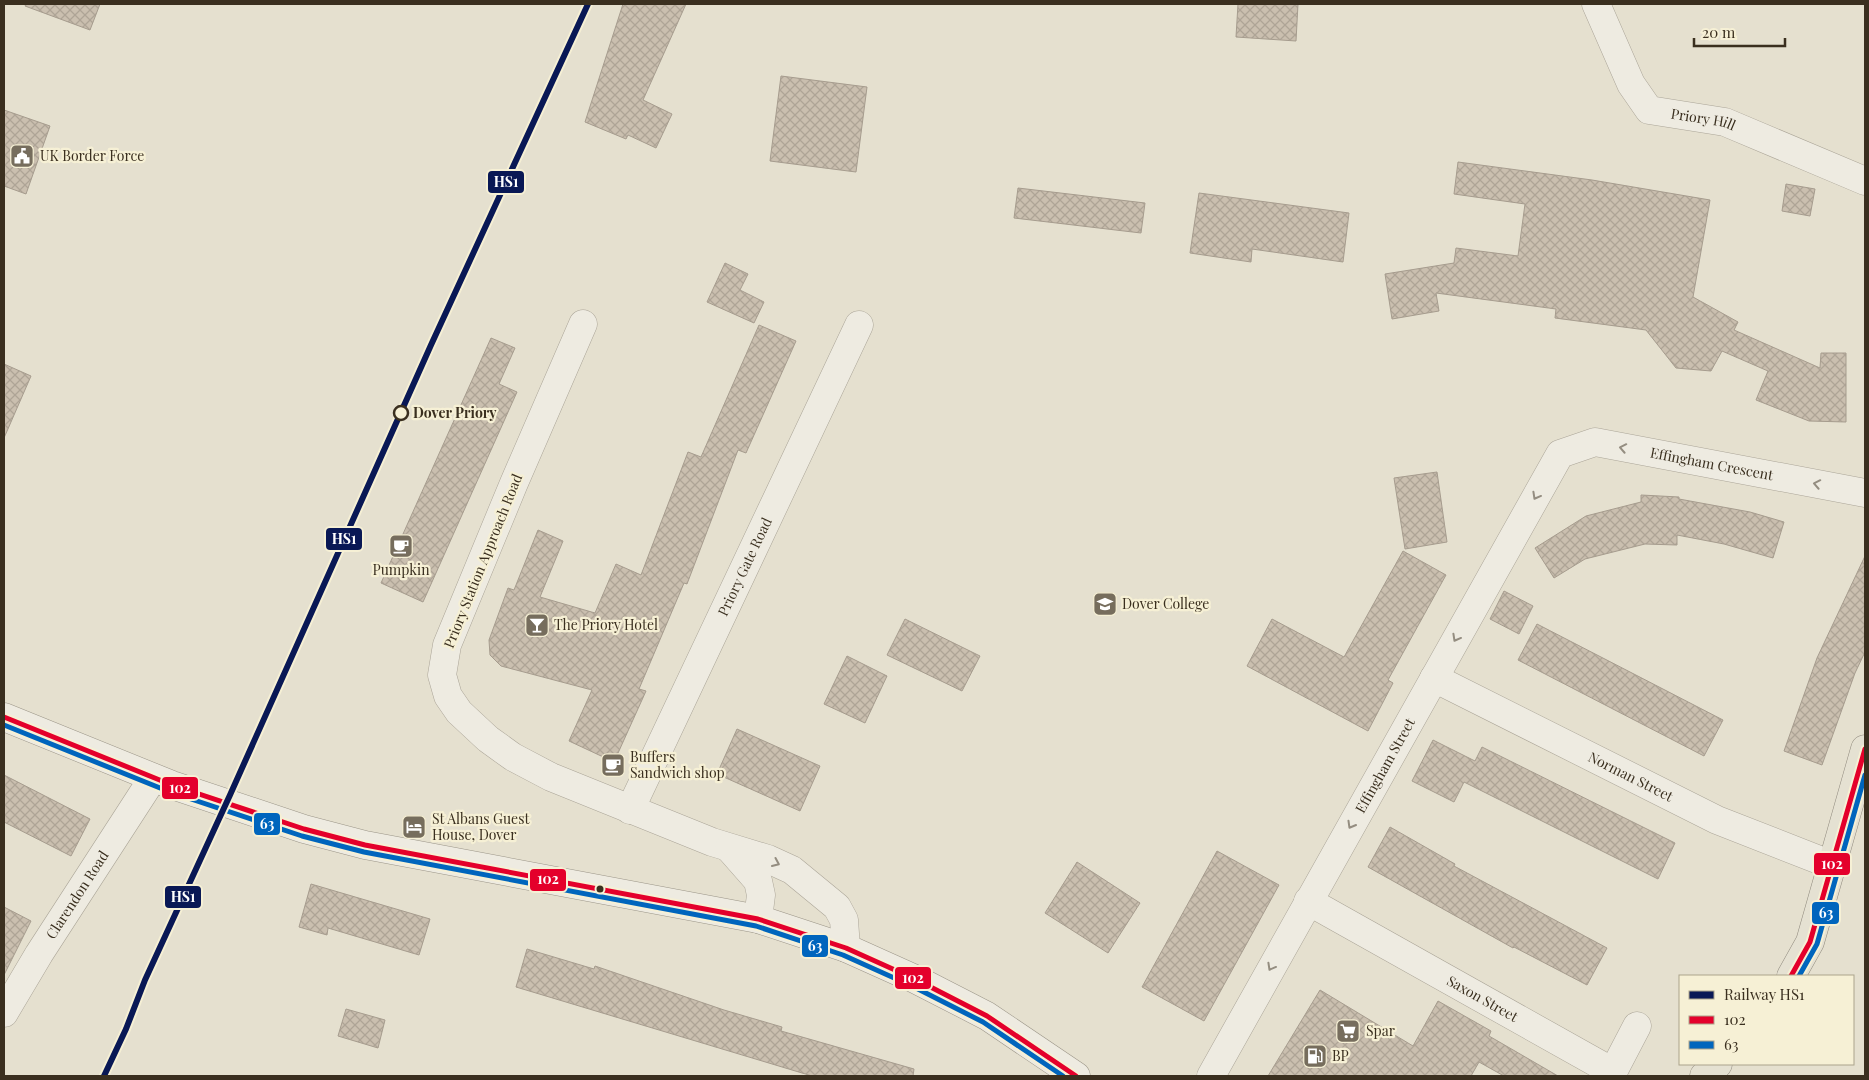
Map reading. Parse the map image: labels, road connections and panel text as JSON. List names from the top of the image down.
{
  "streets": {
    "street": [
      "Priory Hill",
      "Effingham Crescent",
      "Priory Station Approach Road",
      "Priory Gate Road",
      "Effingham Street",
      "Norman Street",
      "Clarendon Road",
      "Saxon Street"
    ]
  },
  "crossings": [
    ["Effingham Crescent", "Effingham Street"],
    ["Priory Station Approach Road", "Priory Gate Road"],
    ["Effingham Street", "Norman Street"],
    ["Effingham Street", "Saxon Street"]
  ],
  "one_way": ["Effingham Crescent", "Effingham Street"],
  "places": {
    "public building": ["UK Border Force"],
    "other": ["Dover Priory"],
    "cafe": ["Pumpkin", "Buffers Sandwich shop"],
    "school or university": ["Dover College"],
    "bar": ["The Priory Hotel"],
    "hotel": ["St Albans Guest House, Dover"],
    "supermarket": ["Spar"],
    "fuel station": ["BP"]
  },
  "lines": ["rail line HS1", "transit line 102", "transit line 63"],
  "legend": ["Railway HS1", "102", "63"],
  "scale_bar": "20 m"
}
